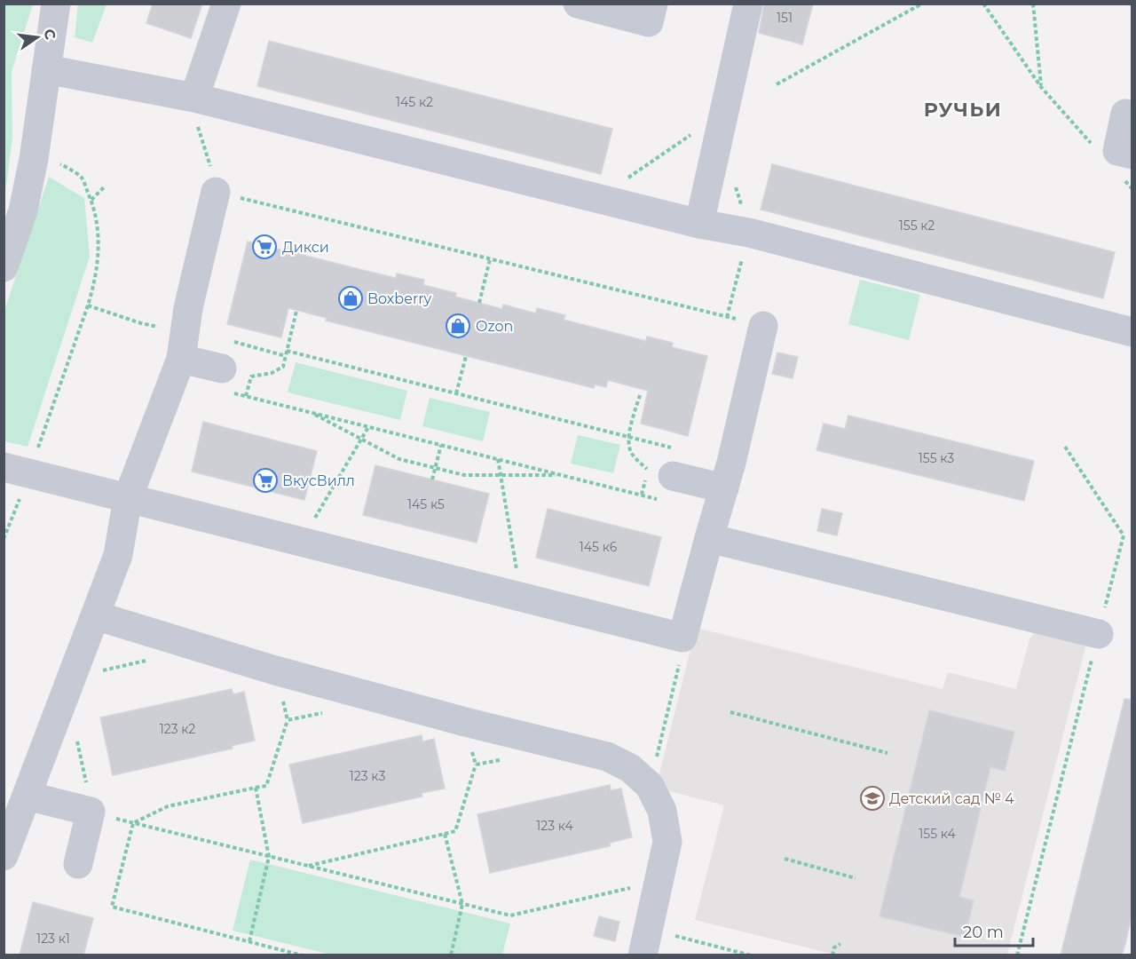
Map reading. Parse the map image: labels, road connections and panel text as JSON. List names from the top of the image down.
{
  "districts": ["РУЧЬИ"],
  "places": {
    "supermarket": ["Дикси", "ВкусВилл"],
    "shop": ["Boxberry", "Ozon"],
    "school or university": ["Детский сад № 4"]
  },
  "house_numbers": [
    "151",
    "145 к2",
    "155 к2",
    "155 к3",
    "145 к5",
    "145 к6",
    "123 к2",
    "123 к3",
    "123 к4",
    "155 к4",
    "123 к1"
  ],
  "scale_bar": "20 m",
  "north": "right"
}
